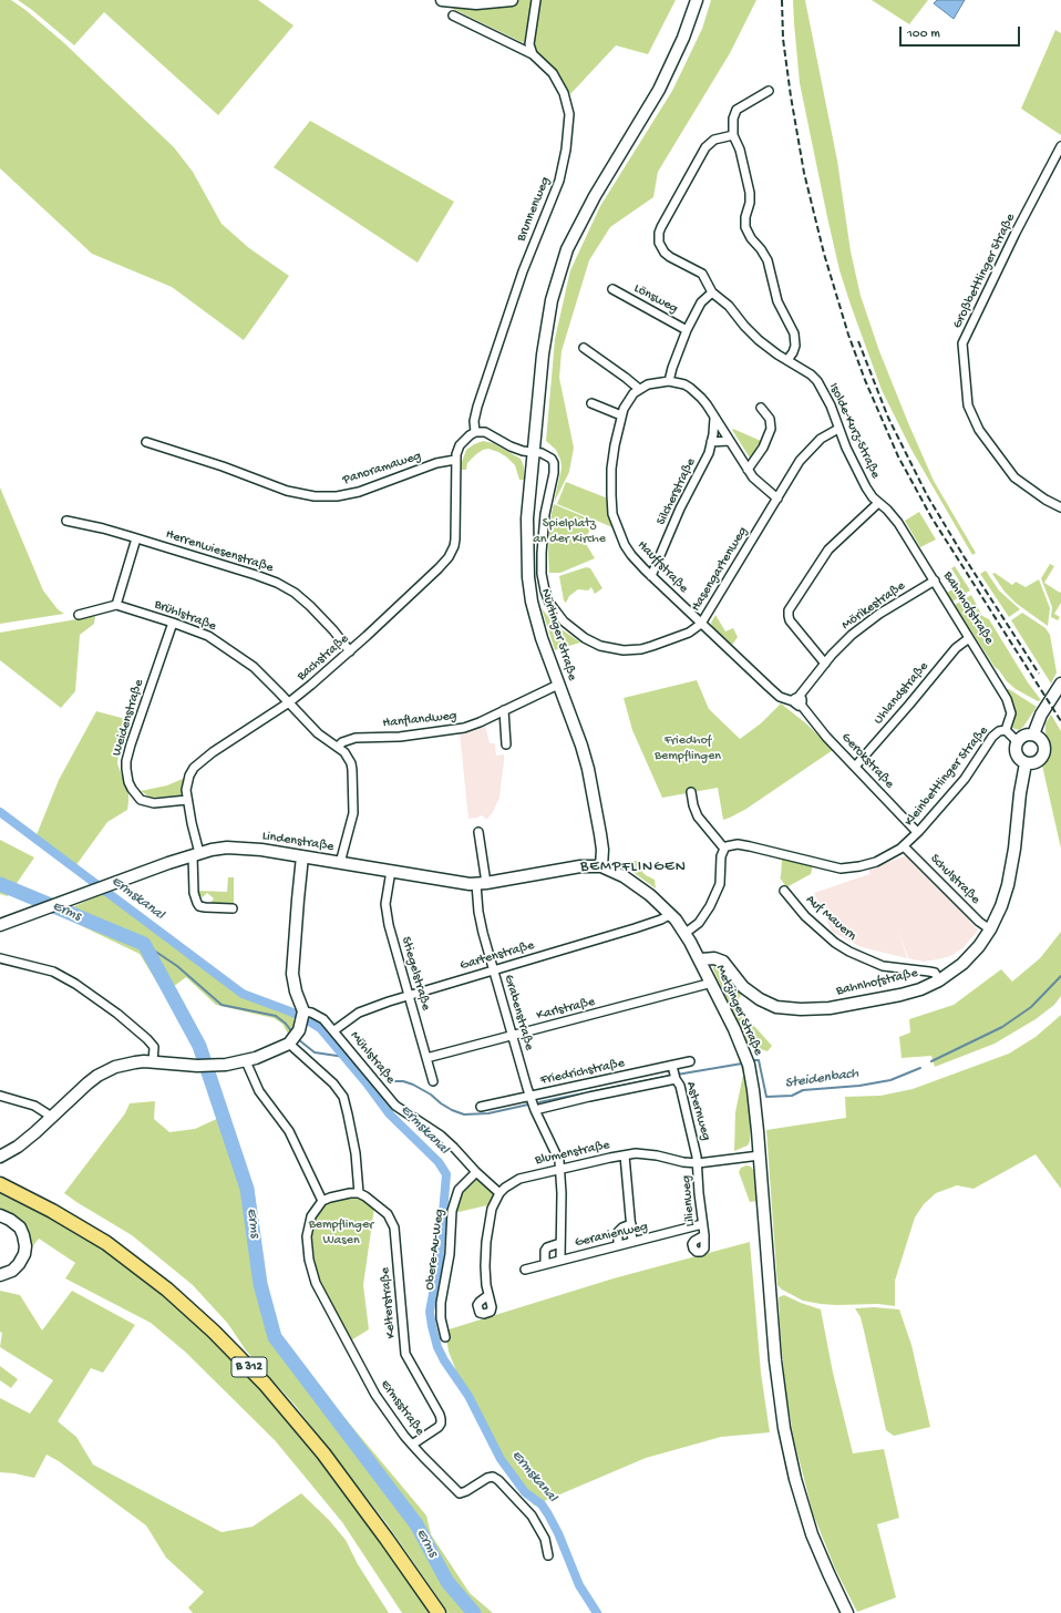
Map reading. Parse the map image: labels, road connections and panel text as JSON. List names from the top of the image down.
{
  "streets": {
    "highway": ["B 312"],
    "street": [
      "Brunnenweg",
      "Großbettlinger Straße",
      "Lönsweg",
      "Isolde-Kurz-Straße",
      "Panoramaweg",
      "Silcherstraße",
      "Herrenwiesenstraße",
      "Hauffstraße",
      "Hasengartenweg",
      "Mörikestraße",
      "Bahnhofstraße",
      "Brühlstraße",
      "Nürtinger Straße",
      "Bachstraße",
      "Uhlandstraße",
      "Weidenstraße",
      "Hanflandweg",
      "Gerokstraße",
      "Kleinbettlinger Straße",
      "Lindenstraße",
      "Schulstraße",
      "Auf Mauern",
      "Gartenstraße",
      "Stiegelstraße",
      "Karlstraße",
      "Metzinger Straße",
      "Grabenstraße",
      "Mühlstraße",
      "Friedrichstraße",
      "Asternweg",
      "Blumenstraße",
      "Lilienweg",
      "Geranienweg",
      "Obere-Au-Weg",
      "Kelterstraße",
      "Ermsstraße"
    ]
  },
  "crossings": [
    ["Isolde-Kurz-Straße", "Hasengartenweg"],
    ["Isolde-Kurz-Straße", "Bahnhofstraße"],
    ["Panoramaweg", "Bachstraße"],
    ["Silcherstraße", "Hauffstraße"],
    ["Herrenwiesenstraße", "Bachstraße"],
    ["Hauffstraße", "Hasengartenweg"],
    ["Hauffstraße", "Gerokstraße"],
    ["Hasengartenweg", "Nürtinger Straße"],
    ["Hasengartenweg", "Gerokstraße"],
    ["Mörikestraße", "Bahnhofstraße"],
    ["Mörikestraße", "Gerokstraße"],
    ["Bahnhofstraße", "Uhlandstraße"],
    ["Bahnhofstraße", "Kleinbettlinger Straße"],
    ["Bahnhofstraße", "Schulstraße"],
    ["Bahnhofstraße", "Auf Mauern"],
    ["Bahnhofstraße", "Metzinger Straße"],
    ["Brühlstraße", "Bachstraße"],
    ["Brühlstraße", "Weidenstraße"],
    ["Brühlstraße", "Hanflandweg"],
    ["Brühlstraße", "Lindenstraße"],
    ["Nürtinger Straße", "Hanflandweg"],
    ["Nürtinger Straße", "Lindenstraße"],
    ["Nürtinger Straße", "Metzinger Straße"],
    ["Bachstraße", "Weidenstraße"],
    ["Bachstraße", "Lindenstraße"],
    ["Uhlandstraße", "Gerokstraße"],
    ["Gerokstraße", "Kleinbettlinger Straße"],
    ["Kleinbettlinger Straße", "Schulstraße"],
    ["Lindenstraße", "Stiegelstraße"],
    ["Lindenstraße", "Metzinger Straße"],
    ["Lindenstraße", "Grabenstraße"],
    ["Gartenstraße", "Stiegelstraße"],
    ["Gartenstraße", "Metzinger Straße"],
    ["Gartenstraße", "Grabenstraße"],
    ["Gartenstraße", "Mühlstraße"],
    ["Stiegelstraße", "Karlstraße"],
    ["Karlstraße", "Metzinger Straße"],
    ["Karlstraße", "Grabenstraße"],
    ["Metzinger Straße", "Blumenstraße"],
    ["Grabenstraße", "Friedrichstraße"],
    ["Grabenstraße", "Blumenstraße"],
    ["Grabenstraße", "Geranienweg"],
    ["Mühlstraße", "Blumenstraße"],
    ["Mühlstraße", "Obere-Au-Weg"],
    ["Friedrichstraße", "Asternweg"],
    ["Asternweg", "Blumenstraße"],
    ["Asternweg", "Lilienweg"],
    ["Blumenstraße", "Lilienweg"],
    ["Lilienweg", "Geranienweg"],
    ["Kelterstraße", "Ermsstraße"]
  ],
  "districts": ["BEMPFLINGEN"],
  "water": ["Ermskanal", "Erms", "Steidenbach"],
  "parks": ["Spielplatz an der Kirche", "Friedhof Bempflingen", "Bempflinger Wasen"],
  "scale_bar": "100 m"
}
